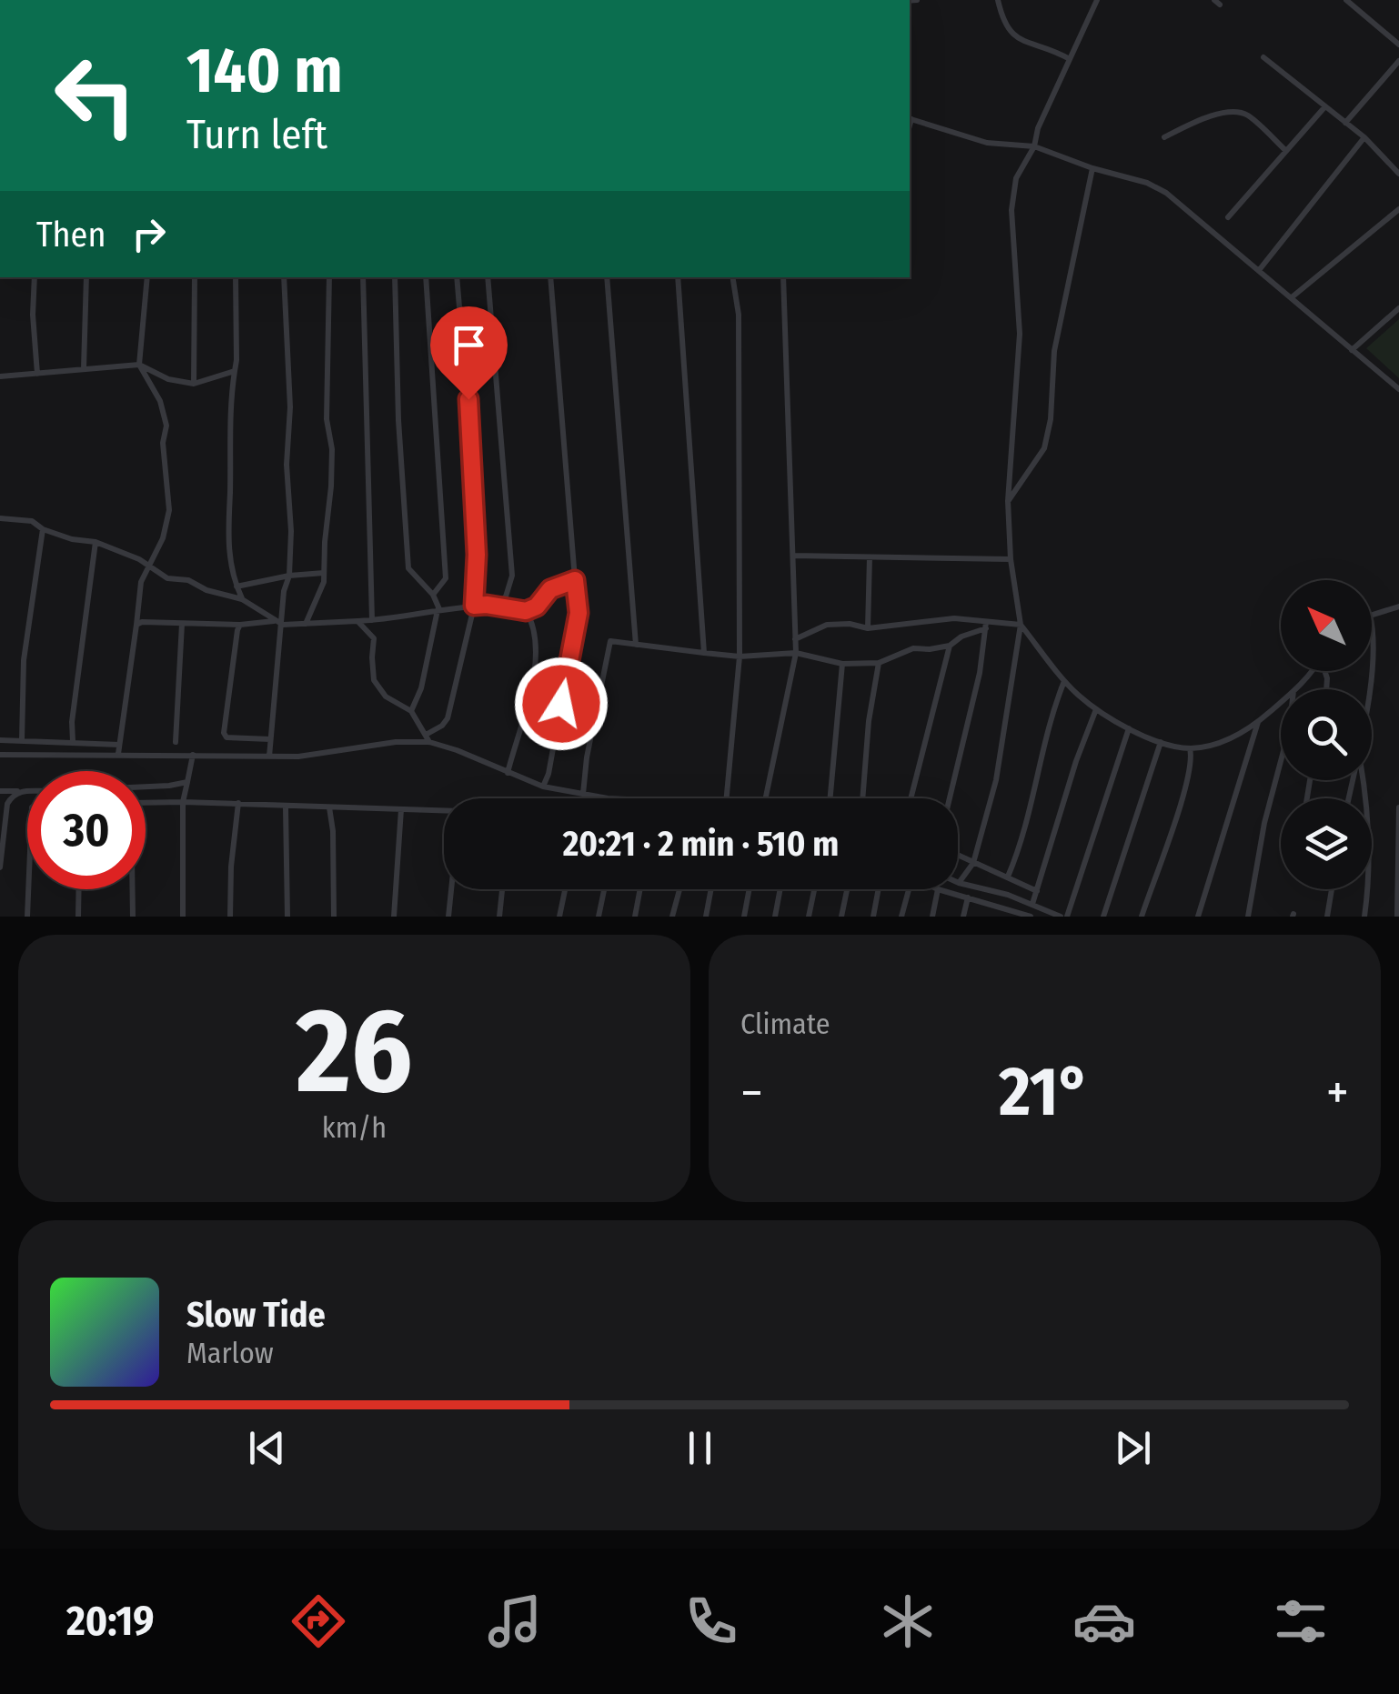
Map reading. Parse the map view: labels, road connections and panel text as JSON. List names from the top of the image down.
{
  "north": "top left",
  "page": {
    "turn": ["140 m", "Turn left"],
    "then": "Then",
    "limit": "30",
    "trip": "20:21 · 2 min · 510 m",
    "tile": [
      ["26", "km/h"],
      "Climate"
    ],
    "heat": ["−", "21°", "+"],
    "song": ["Slow Tide", "Marlow"],
    "tabs": "20:19"
  }
}
